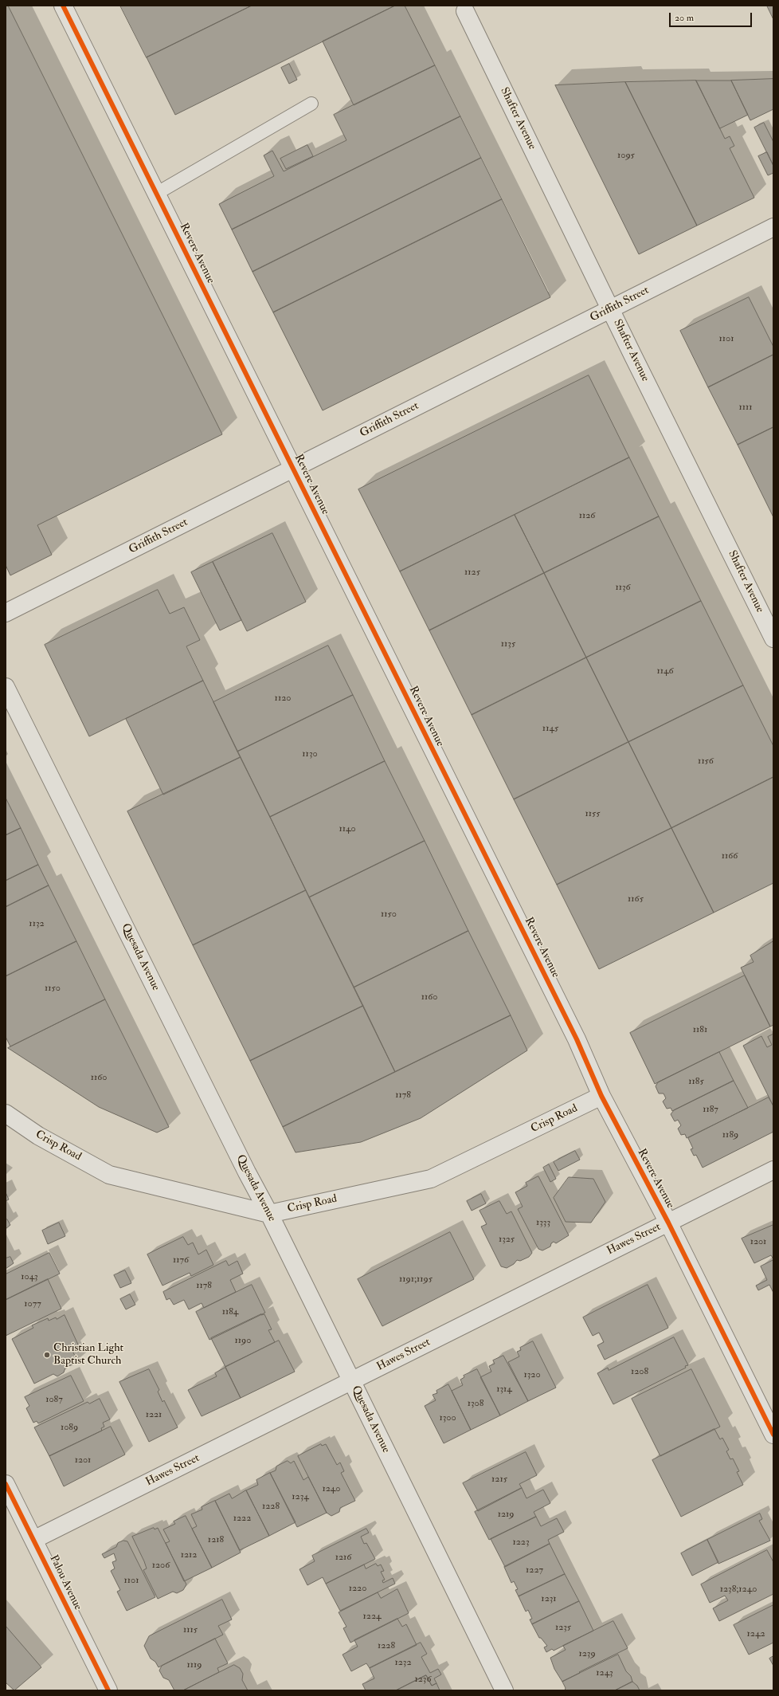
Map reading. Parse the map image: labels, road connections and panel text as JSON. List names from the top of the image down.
{
  "streets": {
    "street": [
      "Shafter Avenue",
      "Revere Avenue",
      "Griffith Street",
      "Quesada Avenue",
      "Crisp Road",
      "Hawes Street",
      "Palou Avenue"
    ]
  },
  "crossings": [
    ["Shafter Avenue", "Griffith Street"],
    ["Revere Avenue", "Griffith Street"],
    ["Revere Avenue", "Crisp Road"],
    ["Revere Avenue", "Hawes Street"],
    ["Quesada Avenue", "Crisp Road"],
    ["Quesada Avenue", "Hawes Street"],
    ["Hawes Street", "Palou Avenue"]
  ],
  "places": ["Christian Light Baptist Church"],
  "house_numbers": [
    "1095",
    "1101",
    "1111",
    "1126",
    "1125",
    "1136",
    "1135",
    "1146",
    "1120",
    "1145",
    "1130",
    "1156",
    "1155",
    "1140",
    "1166",
    "1165",
    "1150",
    "1132",
    "1150",
    "1160",
    "1181",
    "1160",
    "1185",
    "1178",
    "1187",
    "1189",
    "1333",
    "1325",
    "1201",
    "1176",
    "1043",
    "1191;1195",
    "1178",
    "1077",
    "1184",
    "1190",
    "1208",
    "1320",
    "1314",
    "1087",
    "1308",
    "1221",
    "1300",
    "1089",
    "1201",
    "1215",
    "1240",
    "1234",
    "1228",
    "1219",
    "1222",
    "1218",
    "1223",
    "1212",
    "1216",
    "1206",
    "1227",
    "1101",
    "1220",
    "1238;1240",
    "1231",
    "1224",
    "1235",
    "1115",
    "1242",
    "1228",
    "1239",
    "1232",
    "1119",
    "1243",
    "1236"
  ],
  "scale_bar": "20 m"
}
